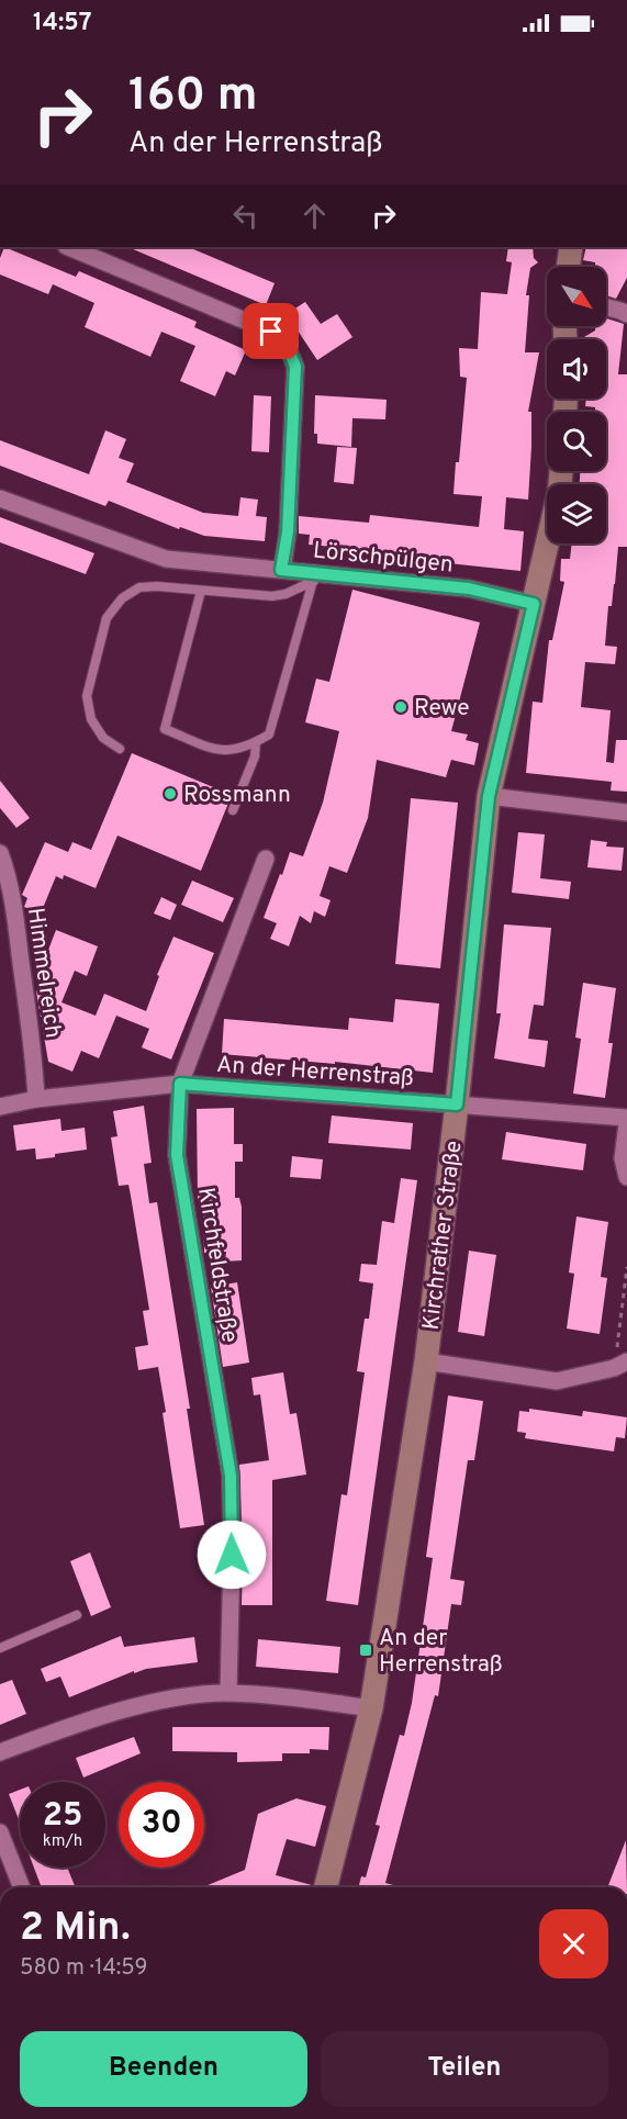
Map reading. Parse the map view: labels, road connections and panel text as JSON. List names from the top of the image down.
{
  "streets": {
    "main road": ["Kirchrather Straße"],
    "street": [
      "Lörschpülgen",
      "Himmelreich",
      "An der Herrenstraß",
      "Kirchfeldstraße"
    ]
  },
  "crossings": [
    ["Lörschpülgen", "Kirchrather Straße"],
    ["Himmelreich", "An der Herrenstraß"],
    ["An der Herrenstraß", "Kirchrather Straße"],
    ["An der Herrenstraß", "Kirchfeldstraße"]
  ],
  "places": {
    "other": ["Rewe", "Rossmann"],
    "transit": ["An der Herrenstraß"]
  },
  "north": "bottom right",
  "page": {
    "status": "14:57",
    "turn": ["160 m", "An der Herrenstraß"],
    "speed": "25 km/h",
    "limit": "30",
    "heading": ["2 Min.", "580 m · 14:59"],
    "buttons": ["Beenden", "Teilen"]
  }
}
